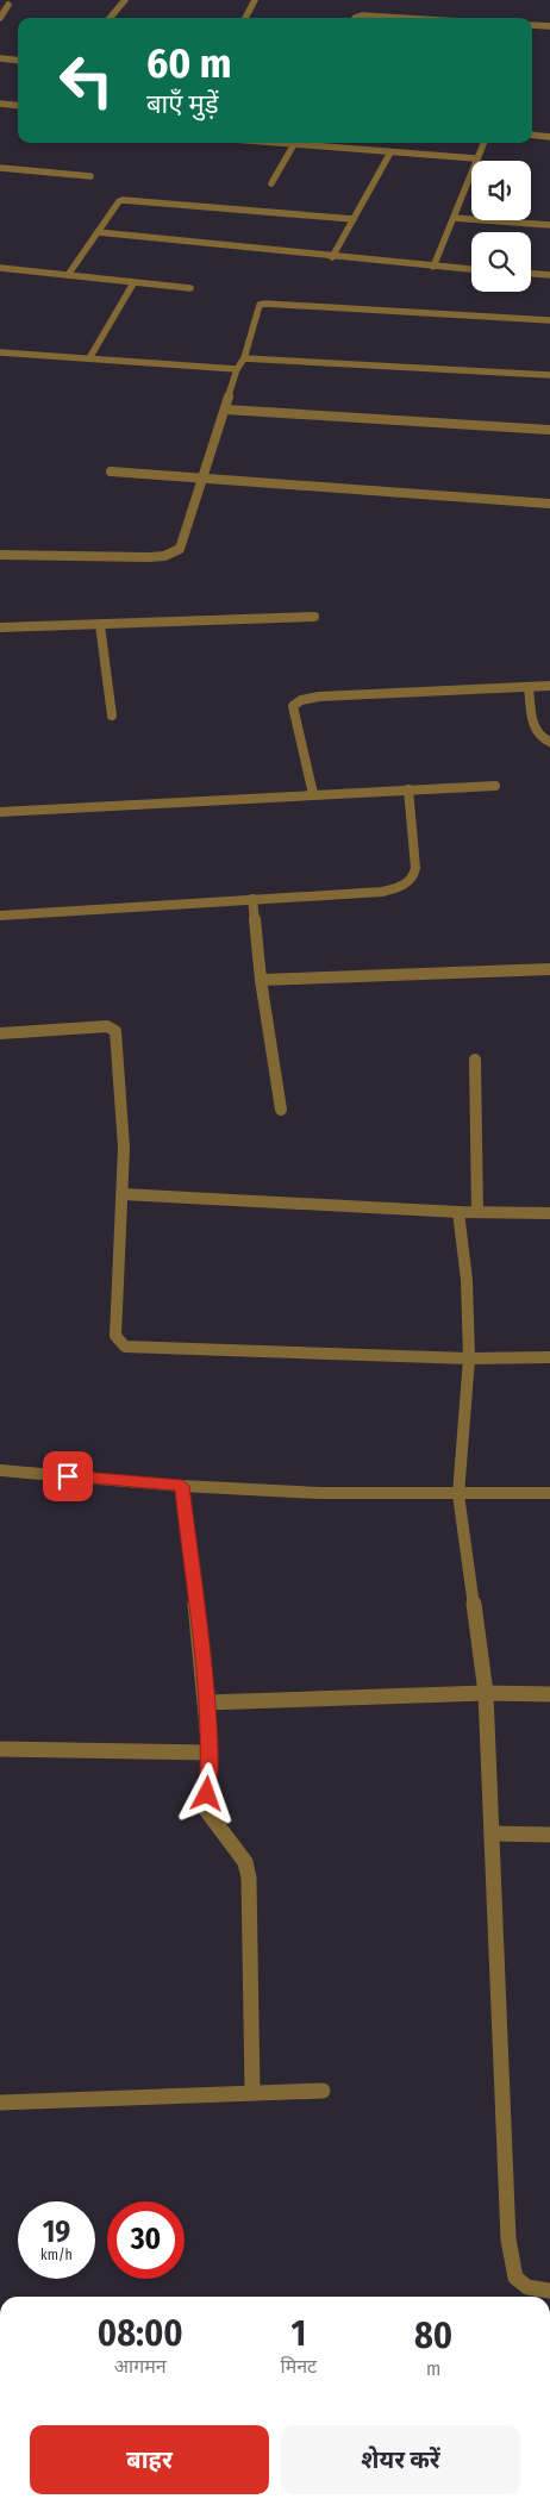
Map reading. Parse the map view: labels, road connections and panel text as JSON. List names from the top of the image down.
{
  "page": {
    "turn": ["60 m", "बाएँ मुड़ें"],
    "speed": "19 km/h",
    "limit": "30",
    "eta": [
      "08:00",
      "आगमन",
      "1",
      "मिनट",
      "80",
      "m"
    ],
    "buttons": ["बाहर", "शेयर करें"]
  }
}
